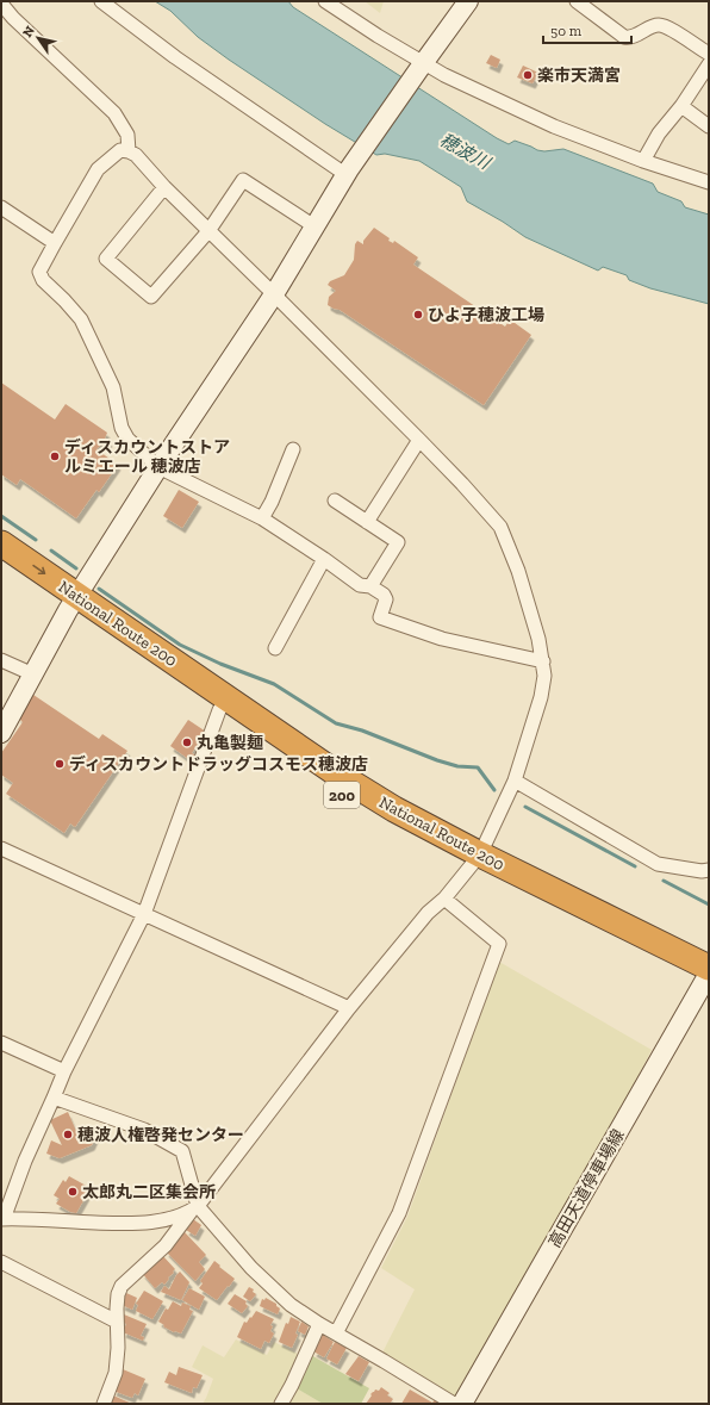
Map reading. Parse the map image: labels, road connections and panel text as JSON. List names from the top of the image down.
{
  "streets": {
    "highway": ["National Route 200", "200"],
    "street": ["高田天道停車場線"]
  },
  "crossings": [
    ["National Route 200", "高田天道停車場線"]
  ],
  "water": ["穂波川"],
  "places": [
    "楽市天満宮",
    "ひよ子穂波工場",
    "ディスカウントストア ルミエール 穂波店",
    "丸亀製麺",
    "ディスカウントドラッグコスモス穂波店",
    "穂波人権啓発センター",
    "太郎丸二区集会所"
  ],
  "scale_bar": "50 m",
  "north": "top left"
}
